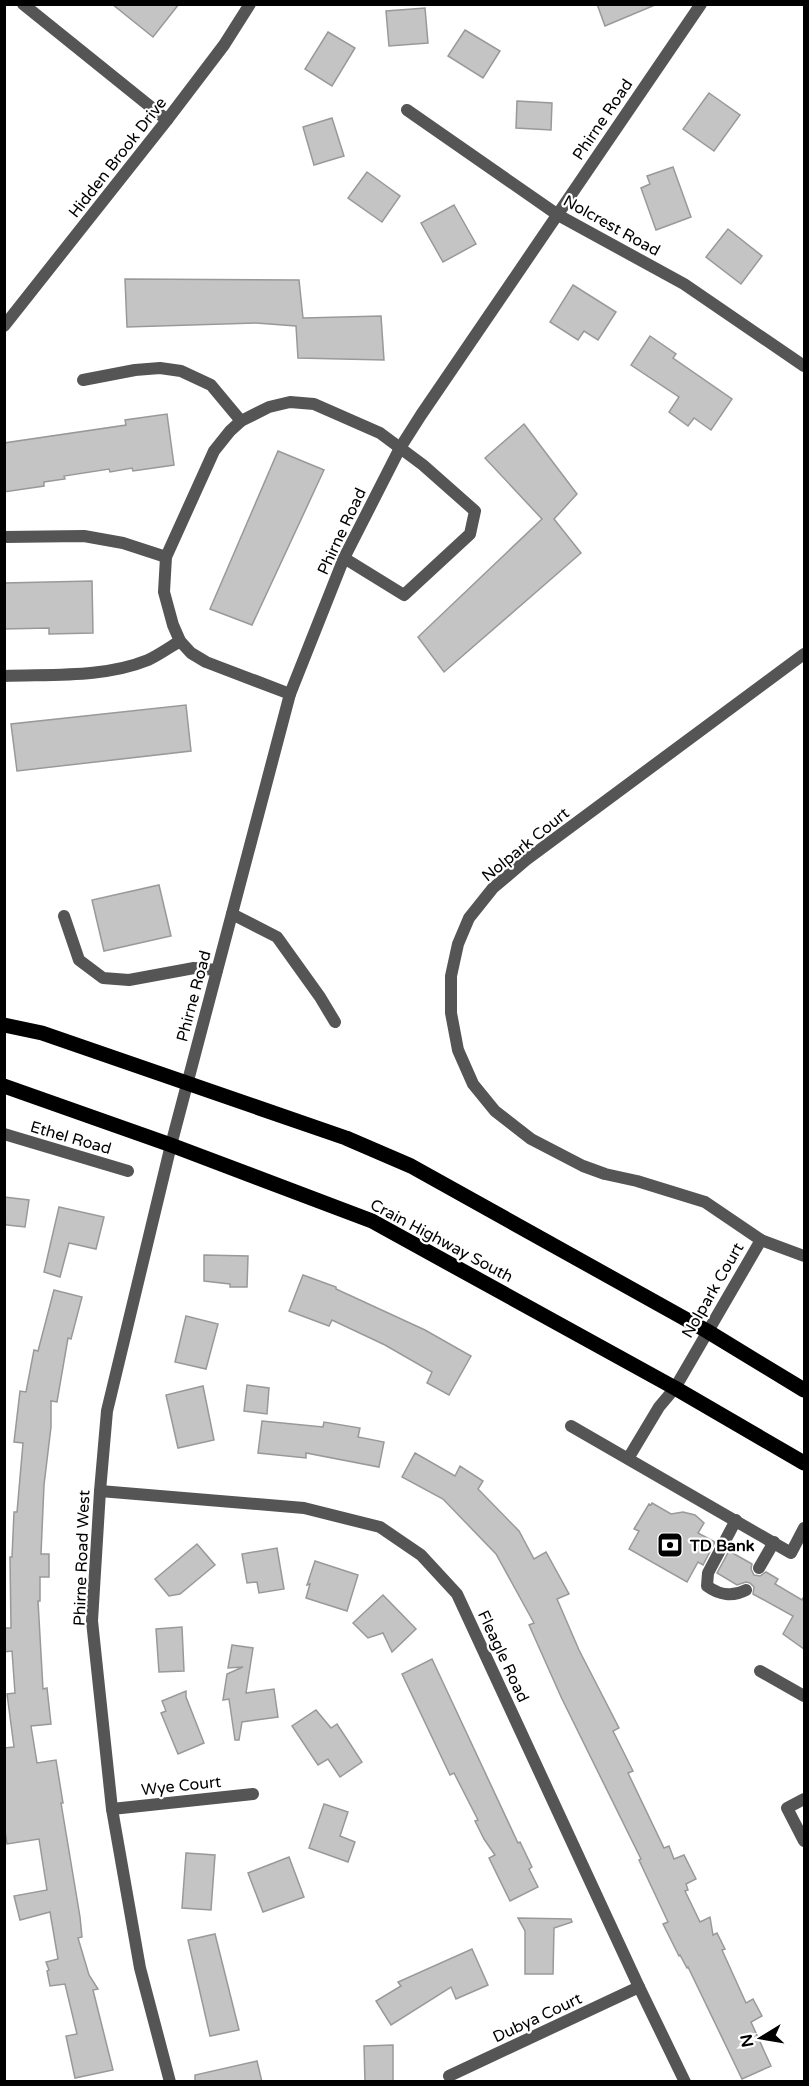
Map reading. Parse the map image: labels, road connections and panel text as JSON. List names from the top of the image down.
{
  "streets": {
    "main road": ["Crain Highway South"],
    "street": [
      "Phirne Road",
      "Hidden Brook Drive",
      "Nolcrest Road",
      "Nolpark Court",
      "Ethel Road",
      "Phirne Road West",
      "Fleagle Road",
      "Wye Court",
      "Dubya Court"
    ]
  },
  "crossings": [
    ["Phirne Road", "Nolcrest Road"],
    ["Phirne Road", "Crain Highway South"],
    ["Phirne Road", "Phirne Road West"],
    ["Nolpark Court", "Crain Highway South"],
    ["Crain Highway South", "Phirne Road West"],
    ["Phirne Road West", "Fleagle Road"],
    ["Phirne Road West", "Wye Court"],
    ["Fleagle Road", "Dubya Court"]
  ],
  "places": {
    "bank": ["TD Bank"]
  },
  "north": "left"
}
